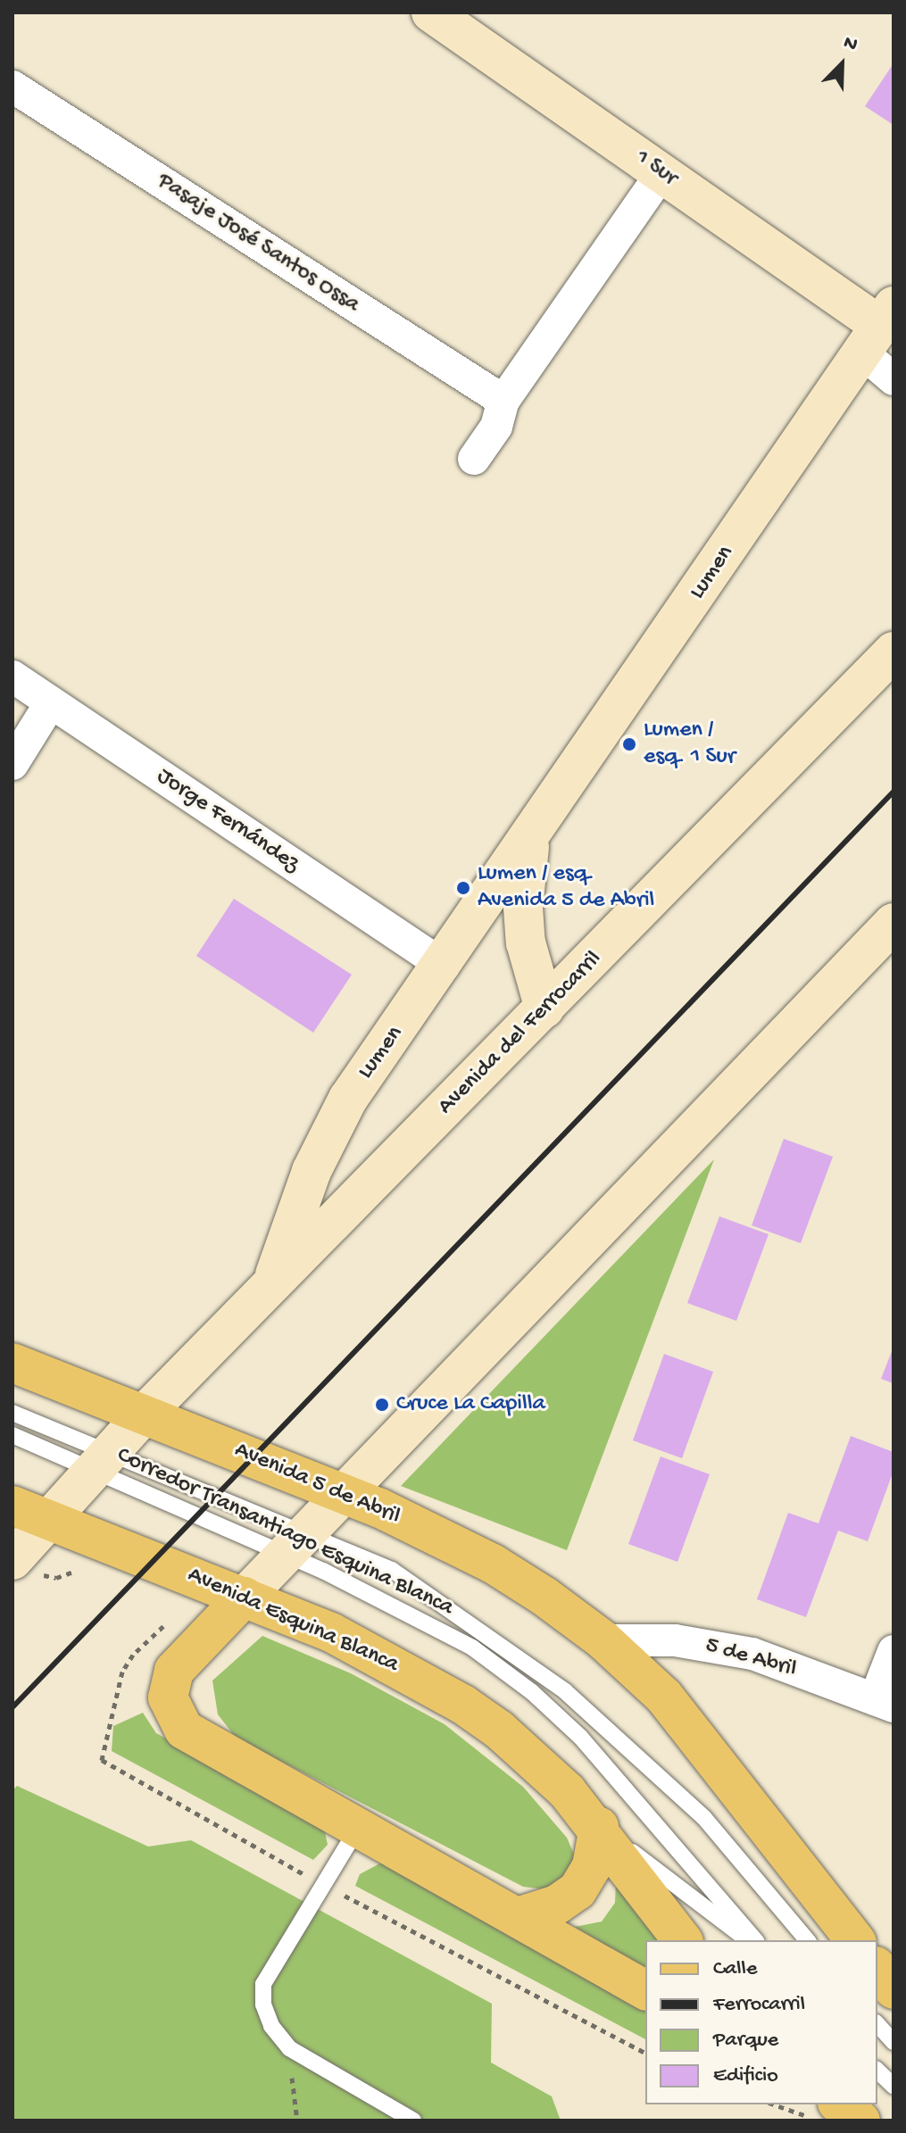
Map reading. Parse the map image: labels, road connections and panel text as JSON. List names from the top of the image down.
{
  "streets": {
    "main road": ["Avenida 5 de Abril", "Avenida Esquina Blanca"],
    "street": [
      "1 Sur",
      "Pasaje José Santos Ossa",
      "Lumen",
      "Jorge Fernández",
      "Avenida del Ferrocarril",
      "5 de Abril"
    ],
    "lane": ["Corredor Transantiago Esquina Blanca"]
  },
  "crossings": [
    ["1 Sur", "Lumen"],
    ["Lumen", "Jorge Fernández"],
    ["Lumen", "Avenida del Ferrocarril"],
    ["Avenida del Ferrocarril", "Avenida 5 de Abril"],
    ["Avenida 5 de Abril", "5 de Abril"]
  ],
  "places": ["Lumen / esq. 1 Sur", "Lumen / esq. Avenida 5 de Abril", "Cruce La Capilla"],
  "legend": [
    "Calle",
    "Ferrocarril",
    "Parque",
    "Edificio"
  ],
  "north": "top right"
}
